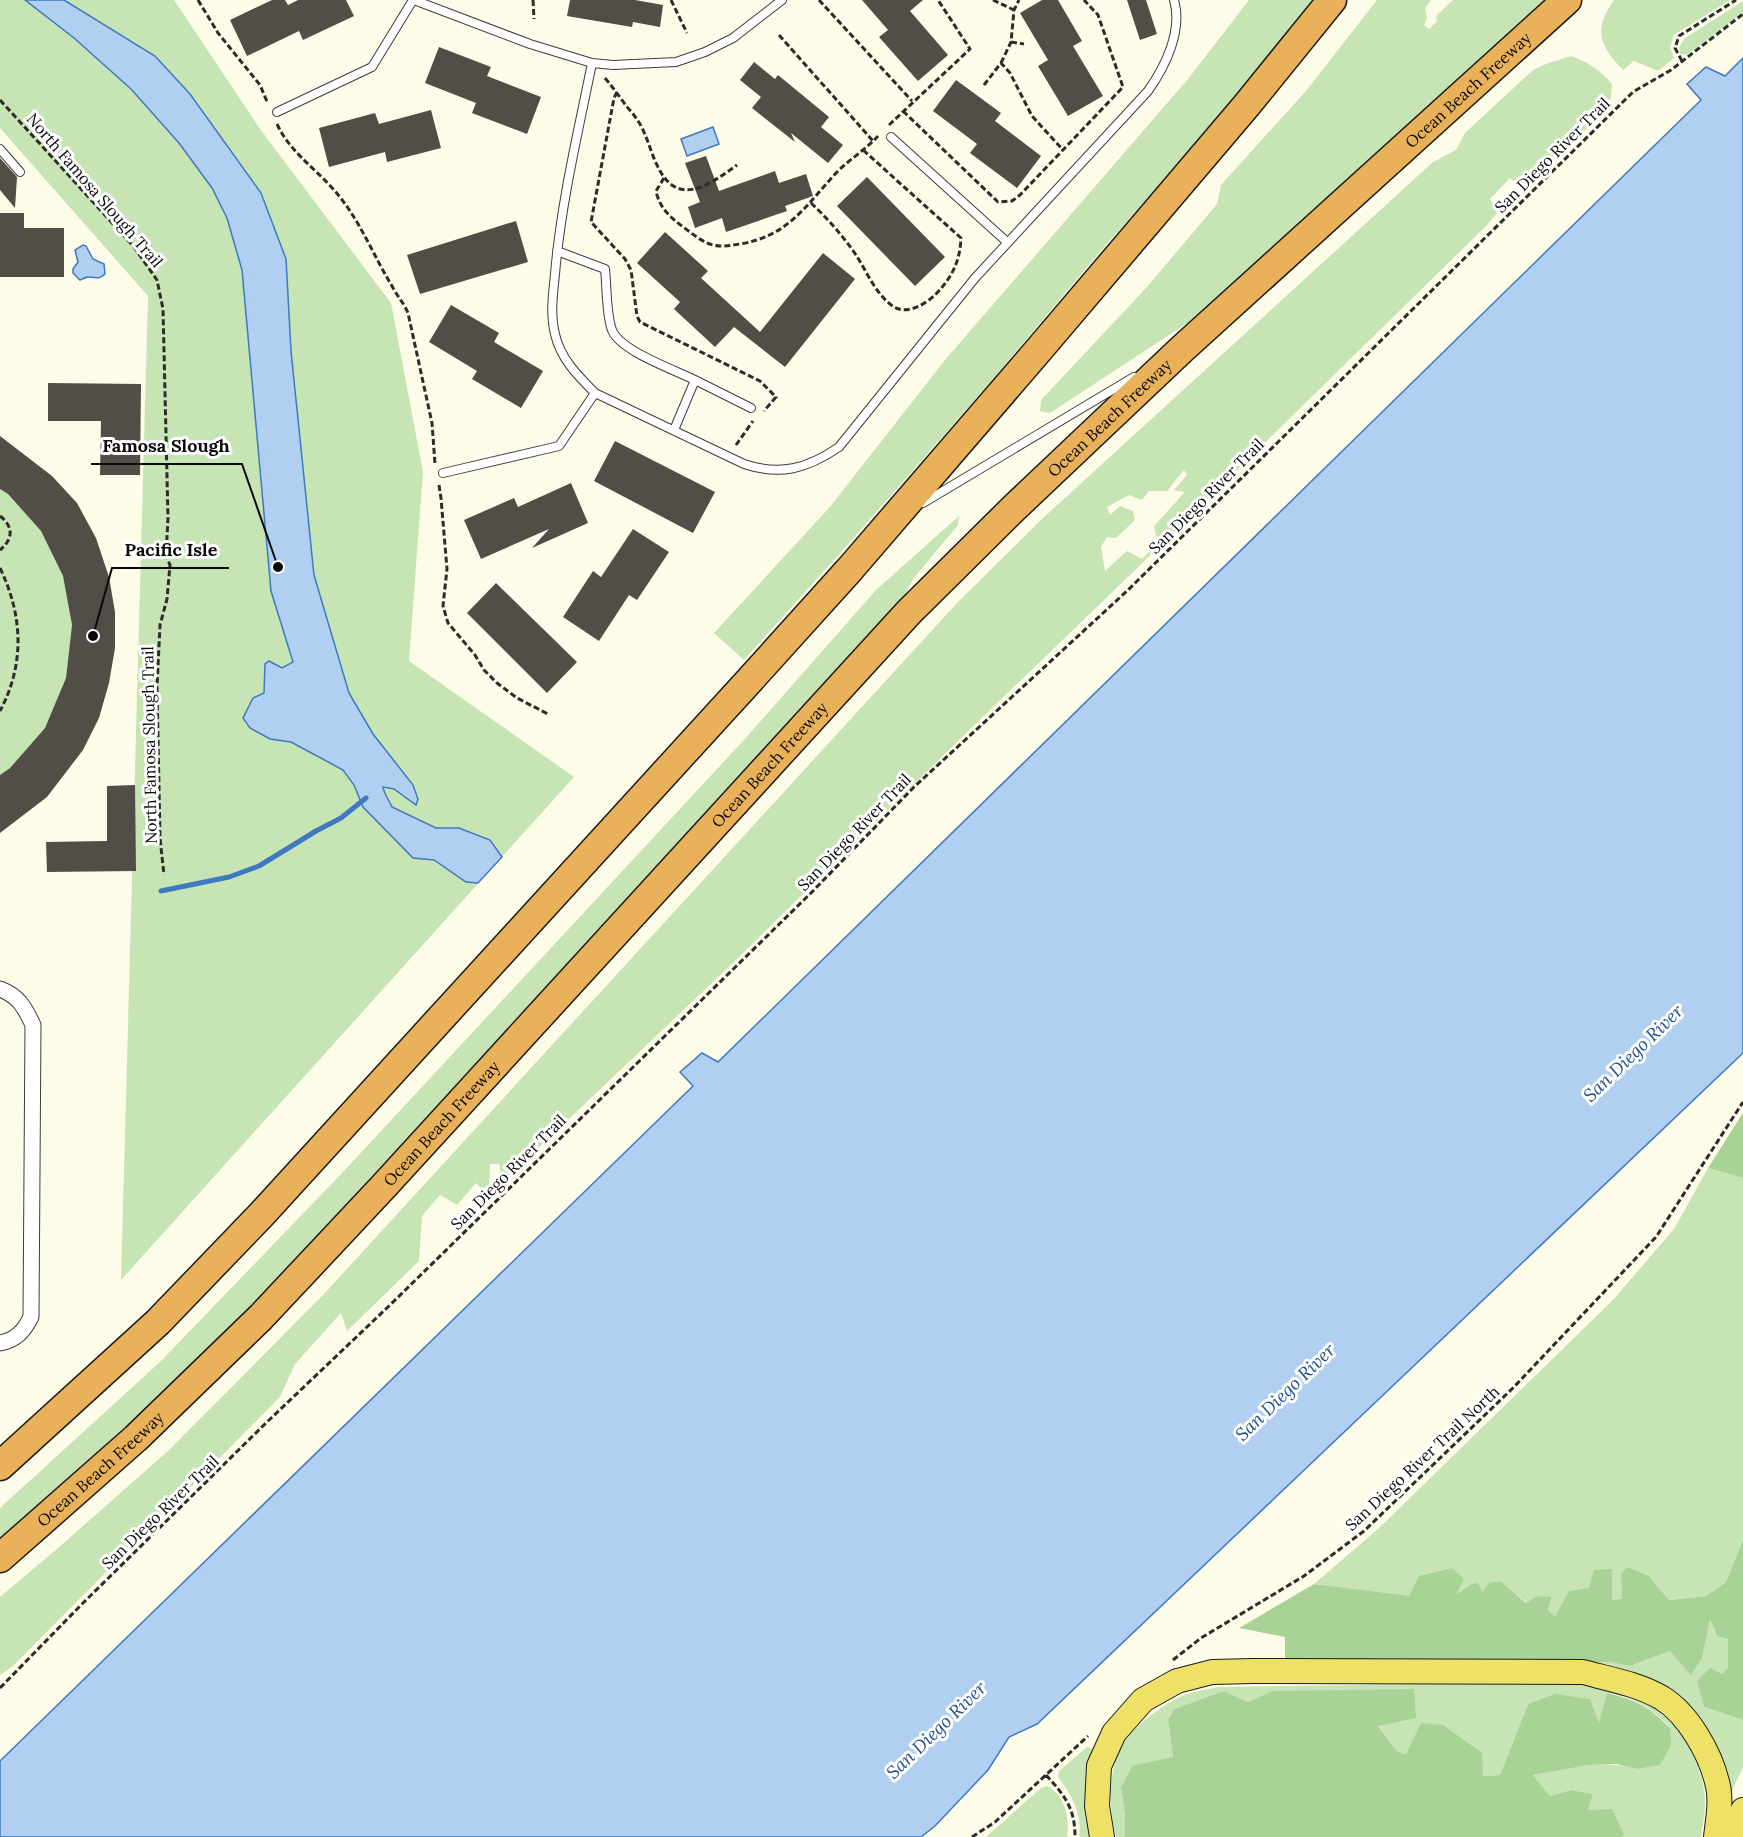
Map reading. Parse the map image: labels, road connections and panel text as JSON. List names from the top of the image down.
{
  "streets": {
    "highway": ["Ocean Beach Freeway"],
    "path": ["San Diego River Trail", "North Famosa Slough Trail", "San Diego River Trail North"]
  },
  "water": ["San Diego River"],
  "places": ["Famosa Slough", "Pacific Isle"]
}
